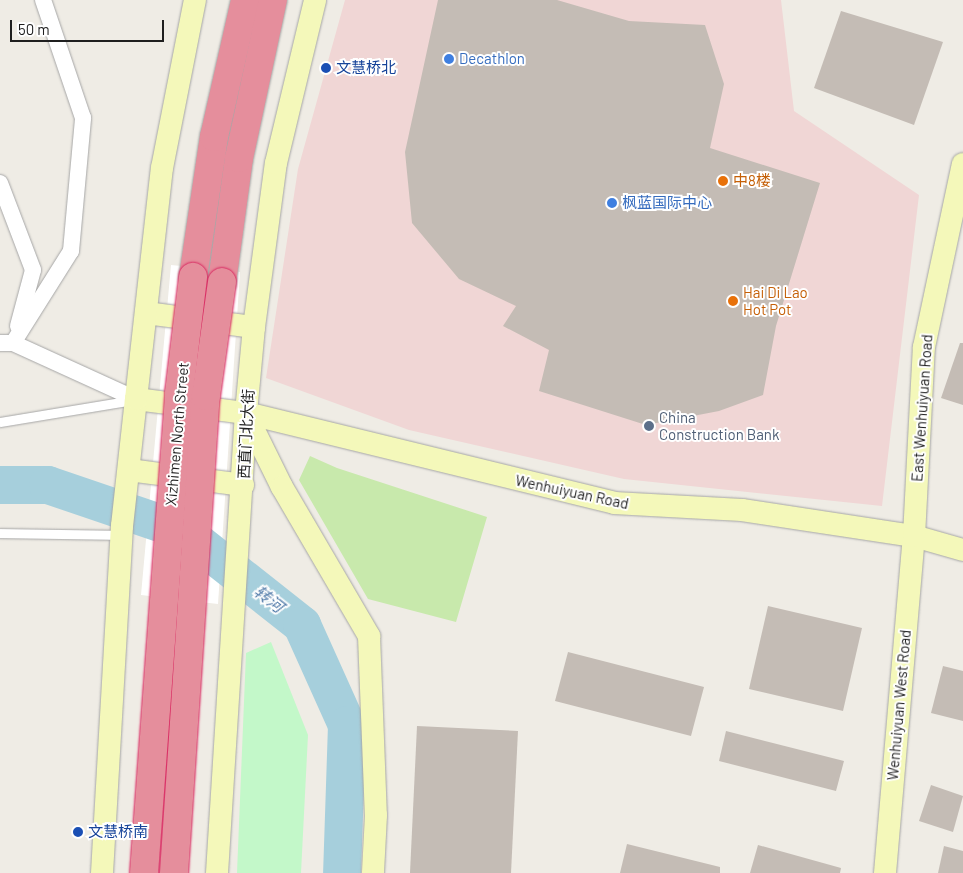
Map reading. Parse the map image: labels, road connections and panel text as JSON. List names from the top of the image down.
{
  "streets": {
    "highway": ["Xizhimen North Street"],
    "street": [
      "East Wenhuiyuan Road",
      "西直门北大街",
      "Wenhuiyuan Road",
      "Wenhuiyuan West Road"
    ]
  },
  "crossings": [
    ["East Wenhuiyuan Road", "Wenhuiyuan Road"],
    ["East Wenhuiyuan Road", "Wenhuiyuan West Road"],
    ["西直门北大街", "Wenhuiyuan Road"],
    ["Wenhuiyuan Road", "Wenhuiyuan West Road"]
  ],
  "water": ["转河"],
  "places": [
    "Decathlon",
    "文慧桥北",
    "中8楼",
    "枫蓝国际中心",
    "Hai Di Lao Hot Pot",
    "China Construction Bank",
    "文慧桥南"
  ],
  "scale_bar": "50 m"
}
